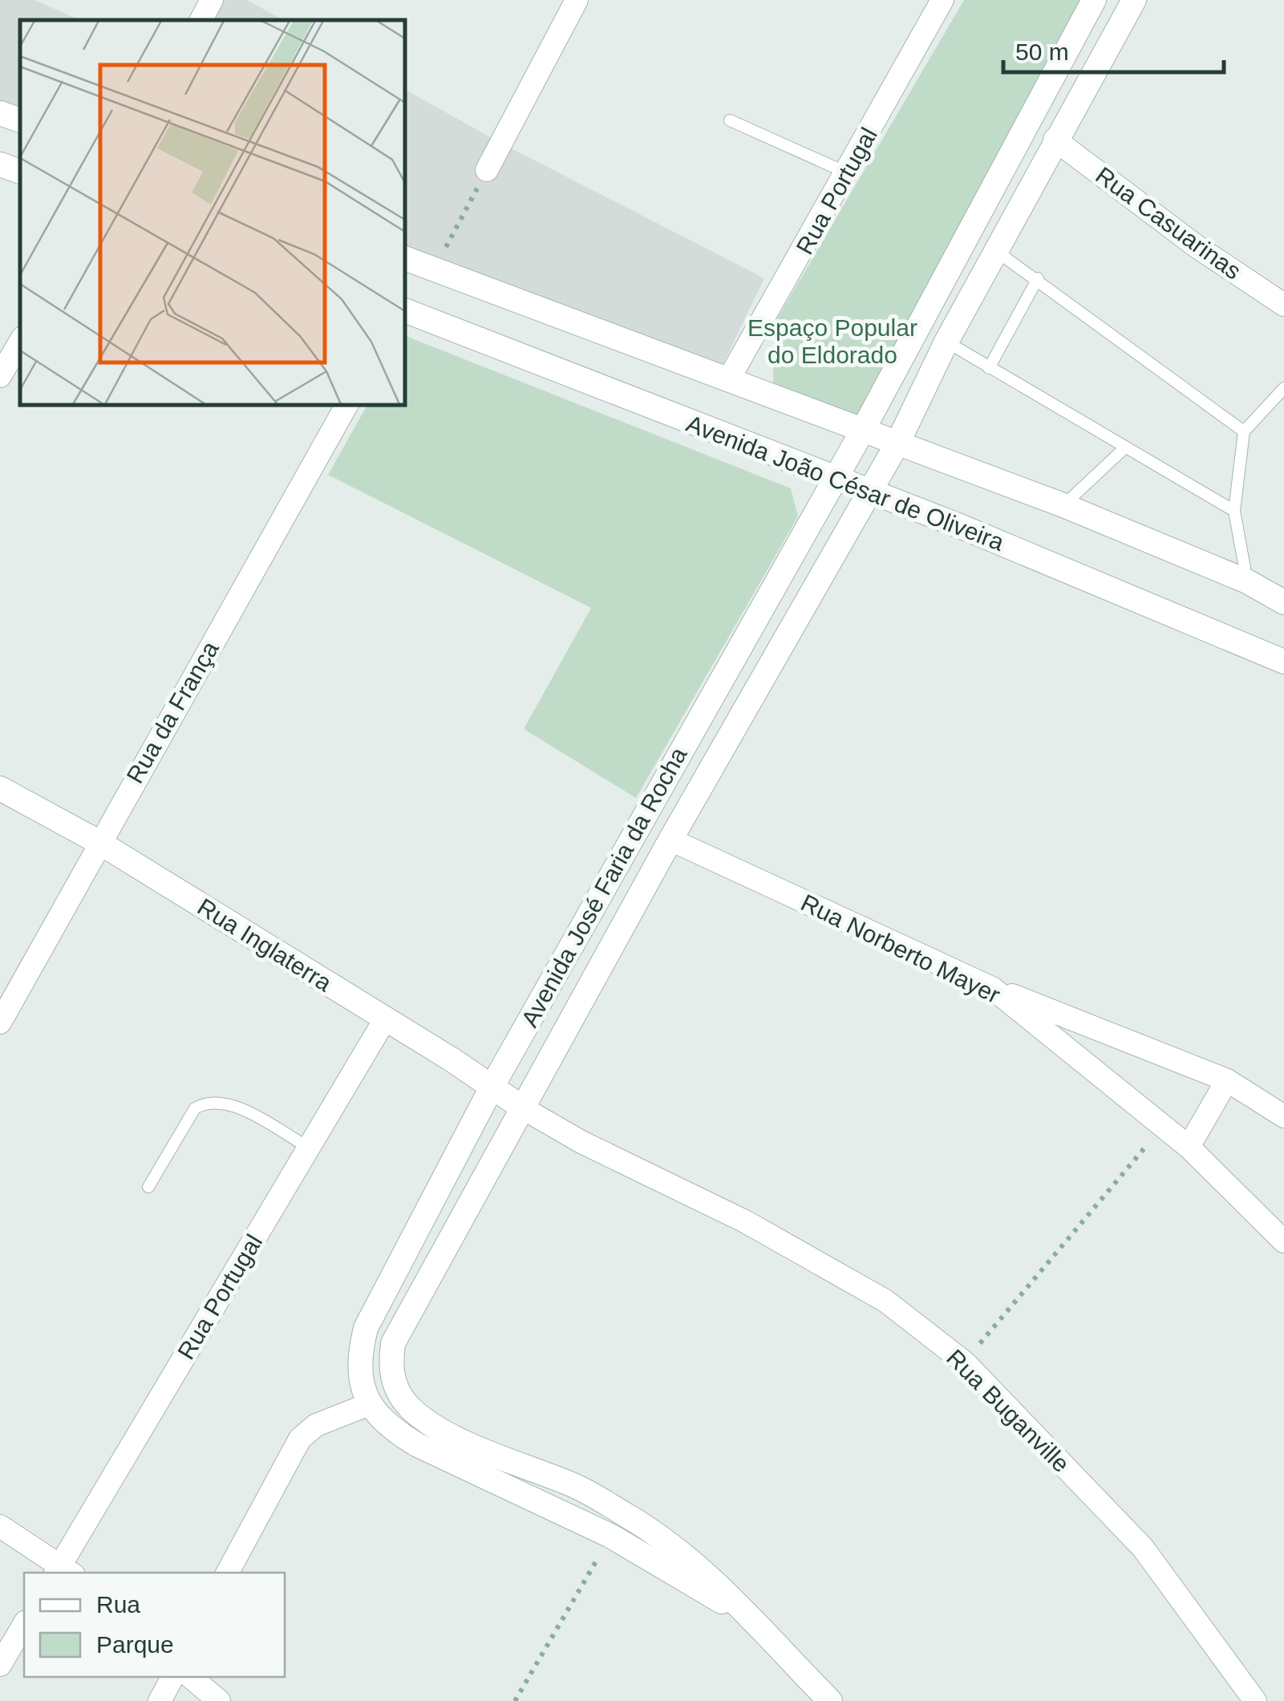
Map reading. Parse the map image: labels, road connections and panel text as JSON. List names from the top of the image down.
{
  "streets": {
    "street": [
      "Rua Portugal",
      "Rua Casuarinas",
      "Avenida João César de Oliveira",
      "Rua da França",
      "Avenida José Faria da Rocha",
      "Rua Inglaterra",
      "Rua Norberto Mayer",
      "Rua Buganville"
    ]
  },
  "crossings": [
    ["Rua Portugal", "Rua Inglaterra"],
    ["Rua Casuarinas", "Avenida José Faria da Rocha"],
    ["Avenida João César de Oliveira", "Avenida José Faria da Rocha"],
    ["Rua da França", "Rua Inglaterra"],
    ["Avenida José Faria da Rocha", "Rua Inglaterra"],
    ["Avenida José Faria da Rocha", "Rua Norberto Mayer"],
    ["Avenida José Faria da Rocha", "Rua Buganville"],
    ["Rua Inglaterra", "Rua Buganville"]
  ],
  "parks": ["Espaço Popular do Eldorado"],
  "legend": ["Rua", "Parque"],
  "scale_bar": "50 m"
}
